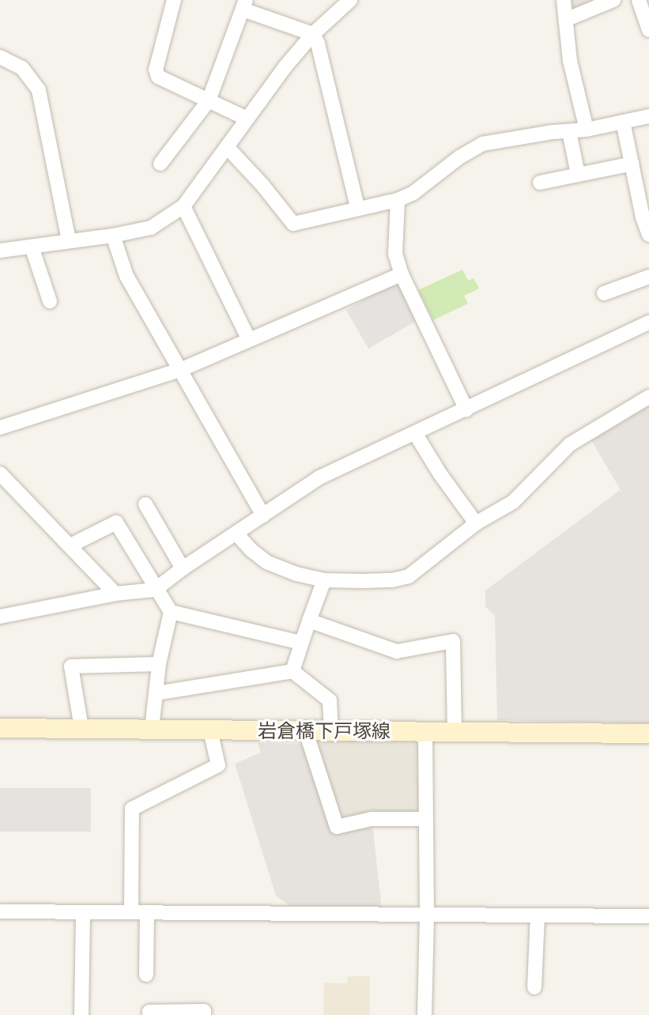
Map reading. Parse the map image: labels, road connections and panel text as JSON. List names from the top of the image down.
{
  "streets": {
    "street": ["岩倉橋下戸塚線"]
  }
}
